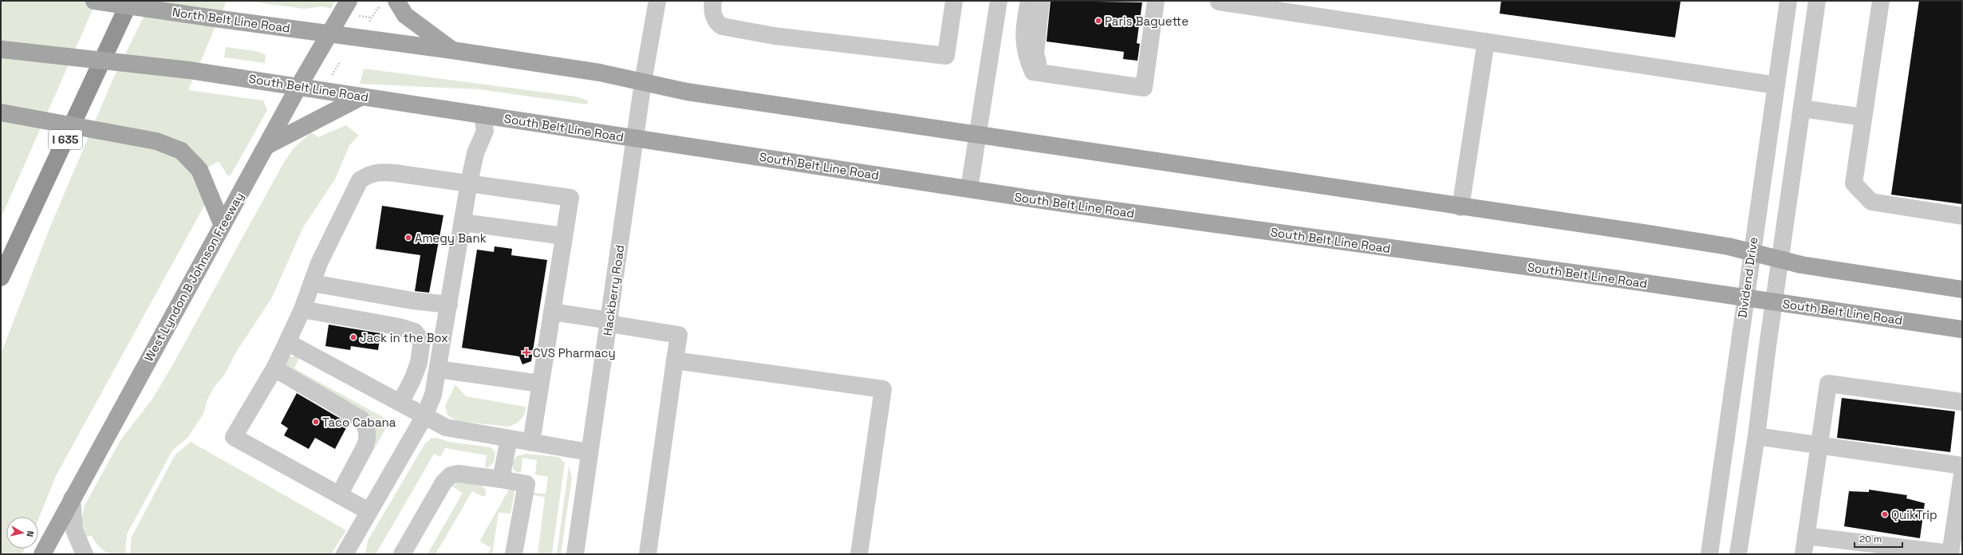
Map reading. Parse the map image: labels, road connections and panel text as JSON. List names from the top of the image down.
{
  "streets": {
    "highway": ["I 635"],
    "main road": ["North Belt Line Road", "South Belt Line Road", "West Lyndon B Johnson Freeway"],
    "street": ["Dividend Drive", "Hackberry Road"]
  },
  "crossings": [
    ["North Belt Line Road", "West Lyndon B Johnson Freeway"],
    ["South Belt Line Road", "West Lyndon B Johnson Freeway"],
    ["South Belt Line Road", "Dividend Drive"],
    ["South Belt Line Road", "Hackberry Road"]
  ],
  "places": {
    "other": [
      "Paris Baguette",
      "Amegy Bank",
      "Jack in the Box",
      "Taco Cabana",
      "QuikTrip"
    ],
    "health": ["CVS Pharmacy"]
  },
  "scale_bar": "20 m",
  "north": "right"
}
